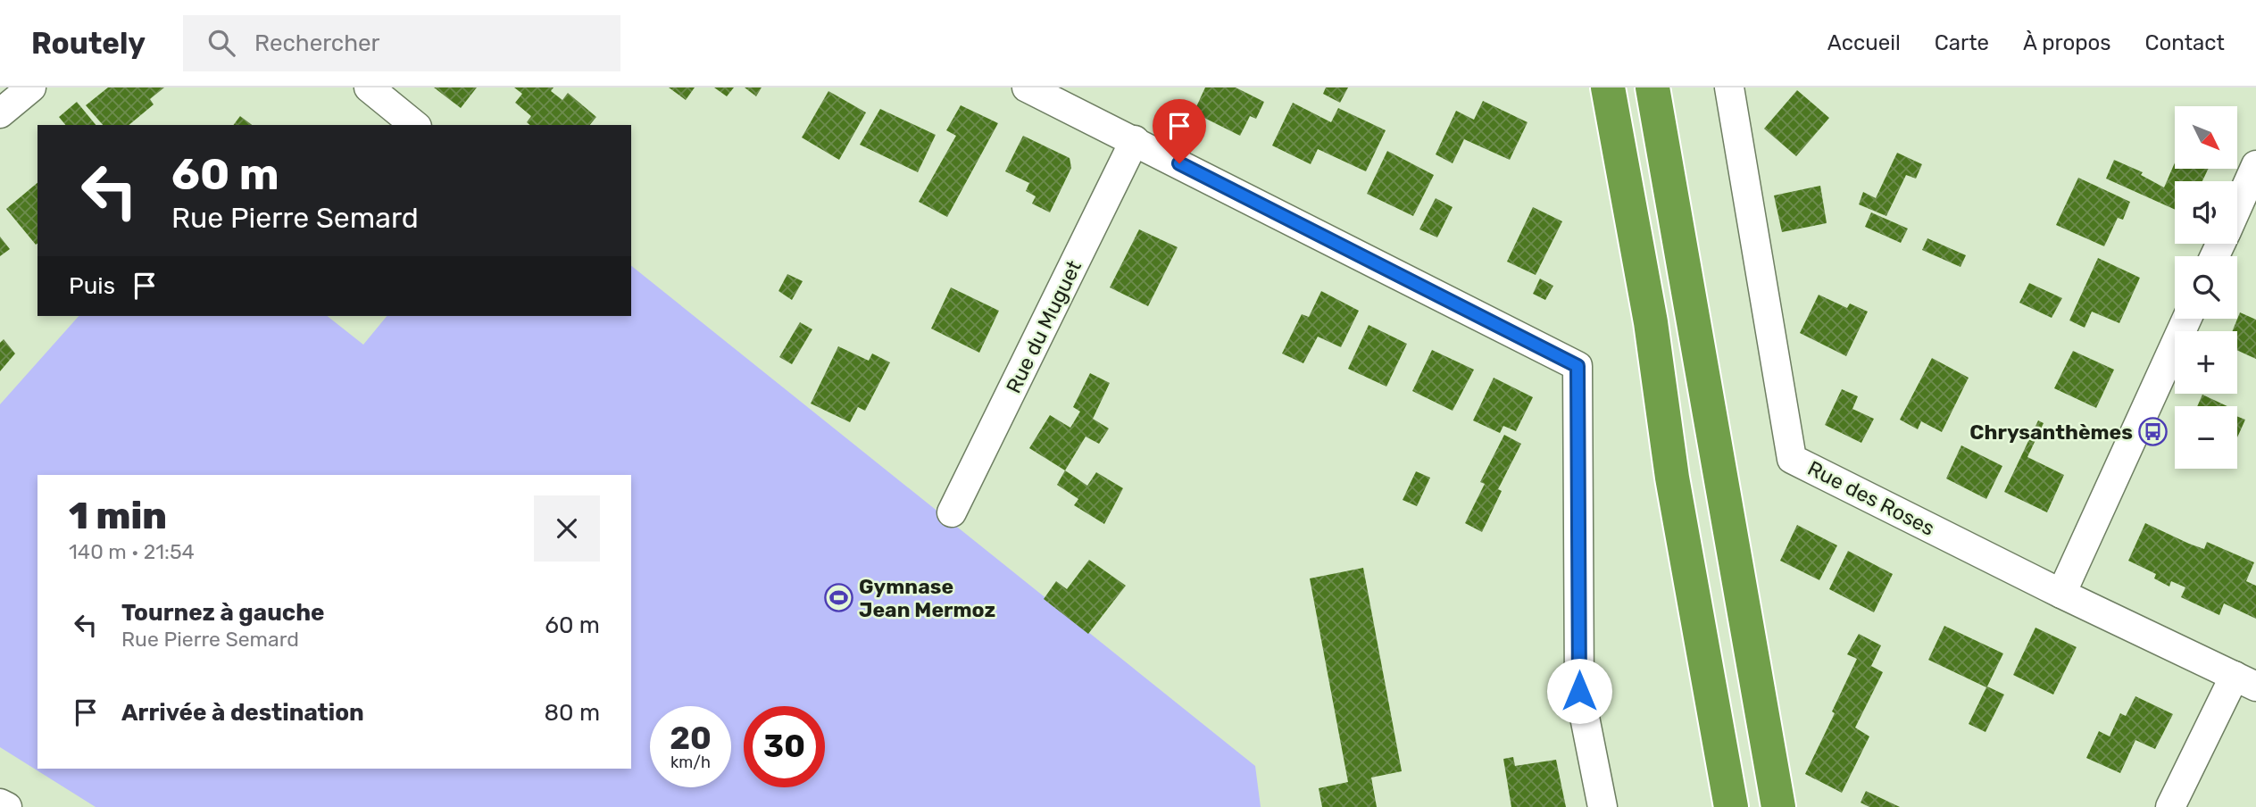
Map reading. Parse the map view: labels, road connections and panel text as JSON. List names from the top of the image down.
{
  "streets": {
    "street": ["Rue du Muguet", "Rue des Roses"]
  },
  "places": {
    "bus stop": ["Chrysanthèmes"],
    "sports": ["Gymnase Jean Mermoz"]
  },
  "north": "bottom right",
  "page": {
    "header": "Routely",
    "search": "Rechercher",
    "nav": [
      "Accueil",
      "Carte",
      "À propos",
      "Contact"
    ],
    "map_buttons": ["+", "−"],
    "turn": ["60 m", "Rue Pierre Semard"],
    "then": "Puis",
    "heading": ["1 min", "140 m · 21:54"],
    "list": [
      {
        "name": "Tournez à gauche",
        "note": "Rue Pierre Semard",
        "value": "60 m"
      },
      {
        "name": "Arrivée à destination",
        "value": "80 m"
      }
    ],
    "speed": "20 km/h",
    "limit": "30"
  }
}
